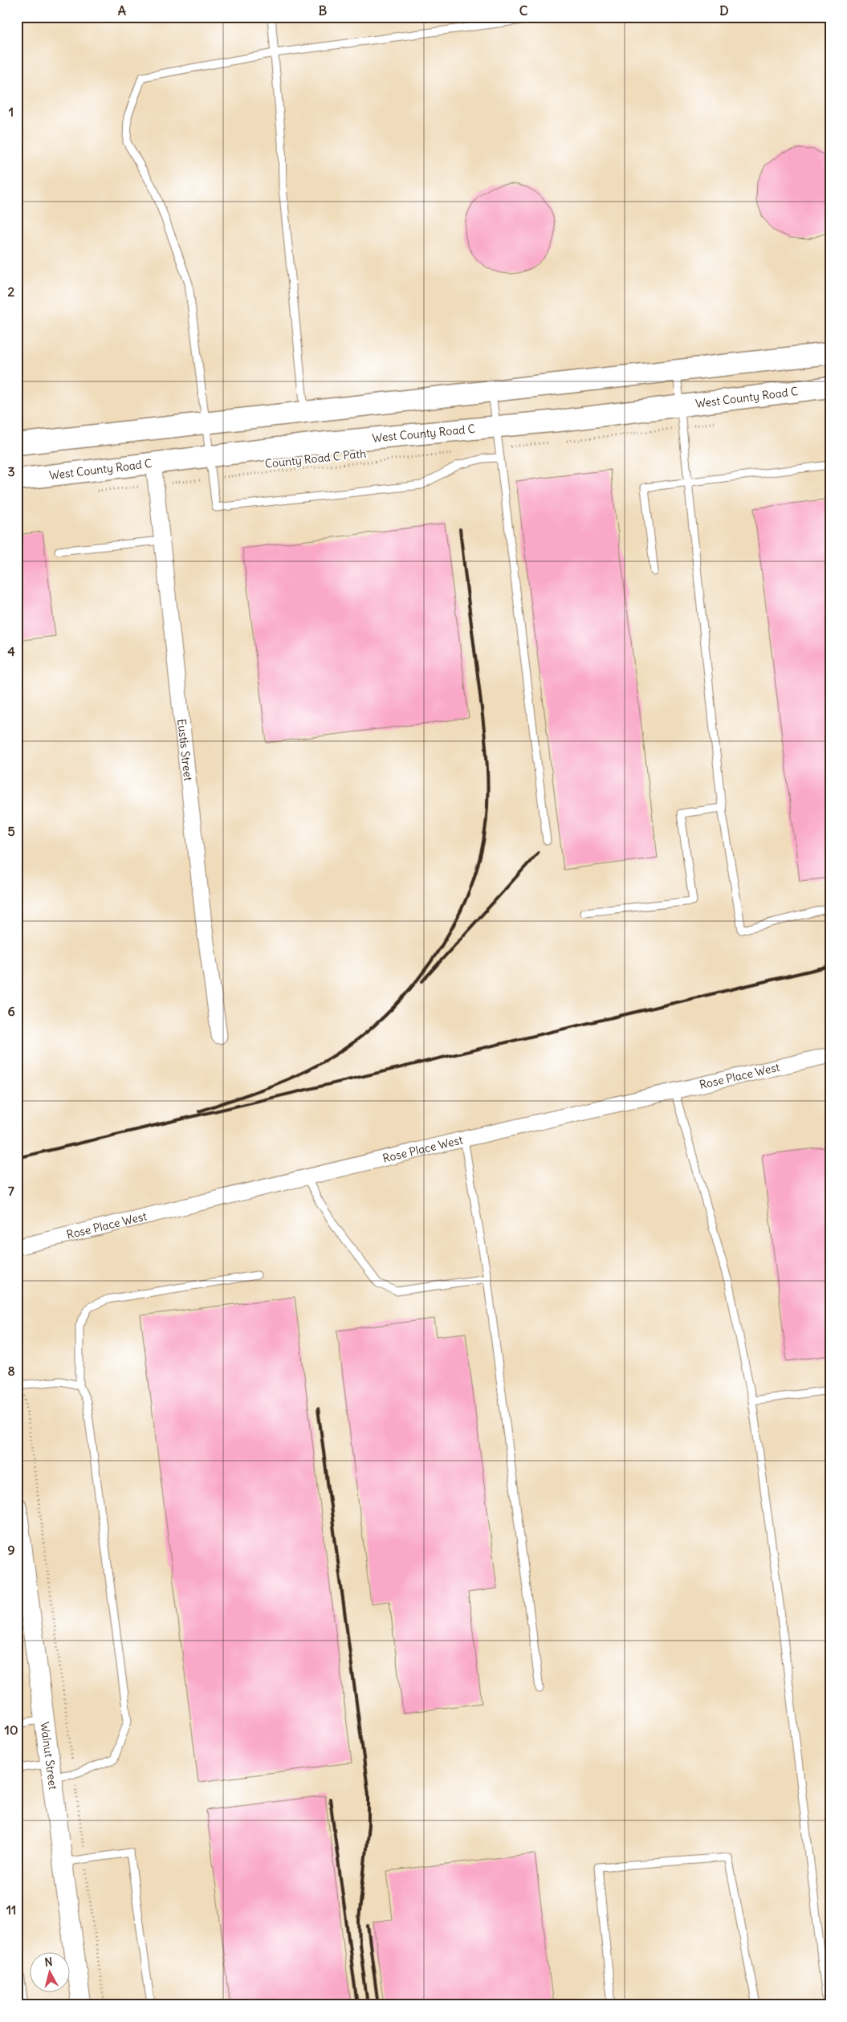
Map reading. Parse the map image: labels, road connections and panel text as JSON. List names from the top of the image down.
{
  "streets": {
    "main road": ["West County Road C"],
    "street": ["Eustis Street", "Rose Place West", "Walnut Street"],
    "path": ["County Road C Path"]
  },
  "crossings": [
    ["West County Road C", "Eustis Street"],
    ["County Road C Path", "Eustis Street"]
  ],
  "north": "top",
  "grid": {
    "columns": [
      "A",
      "B",
      "C",
      "D"
    ],
    "rows": [
      "1",
      "2",
      "3",
      "4",
      "5",
      "6",
      "7",
      "8",
      "9",
      "10",
      "11"
    ]
  }
}
